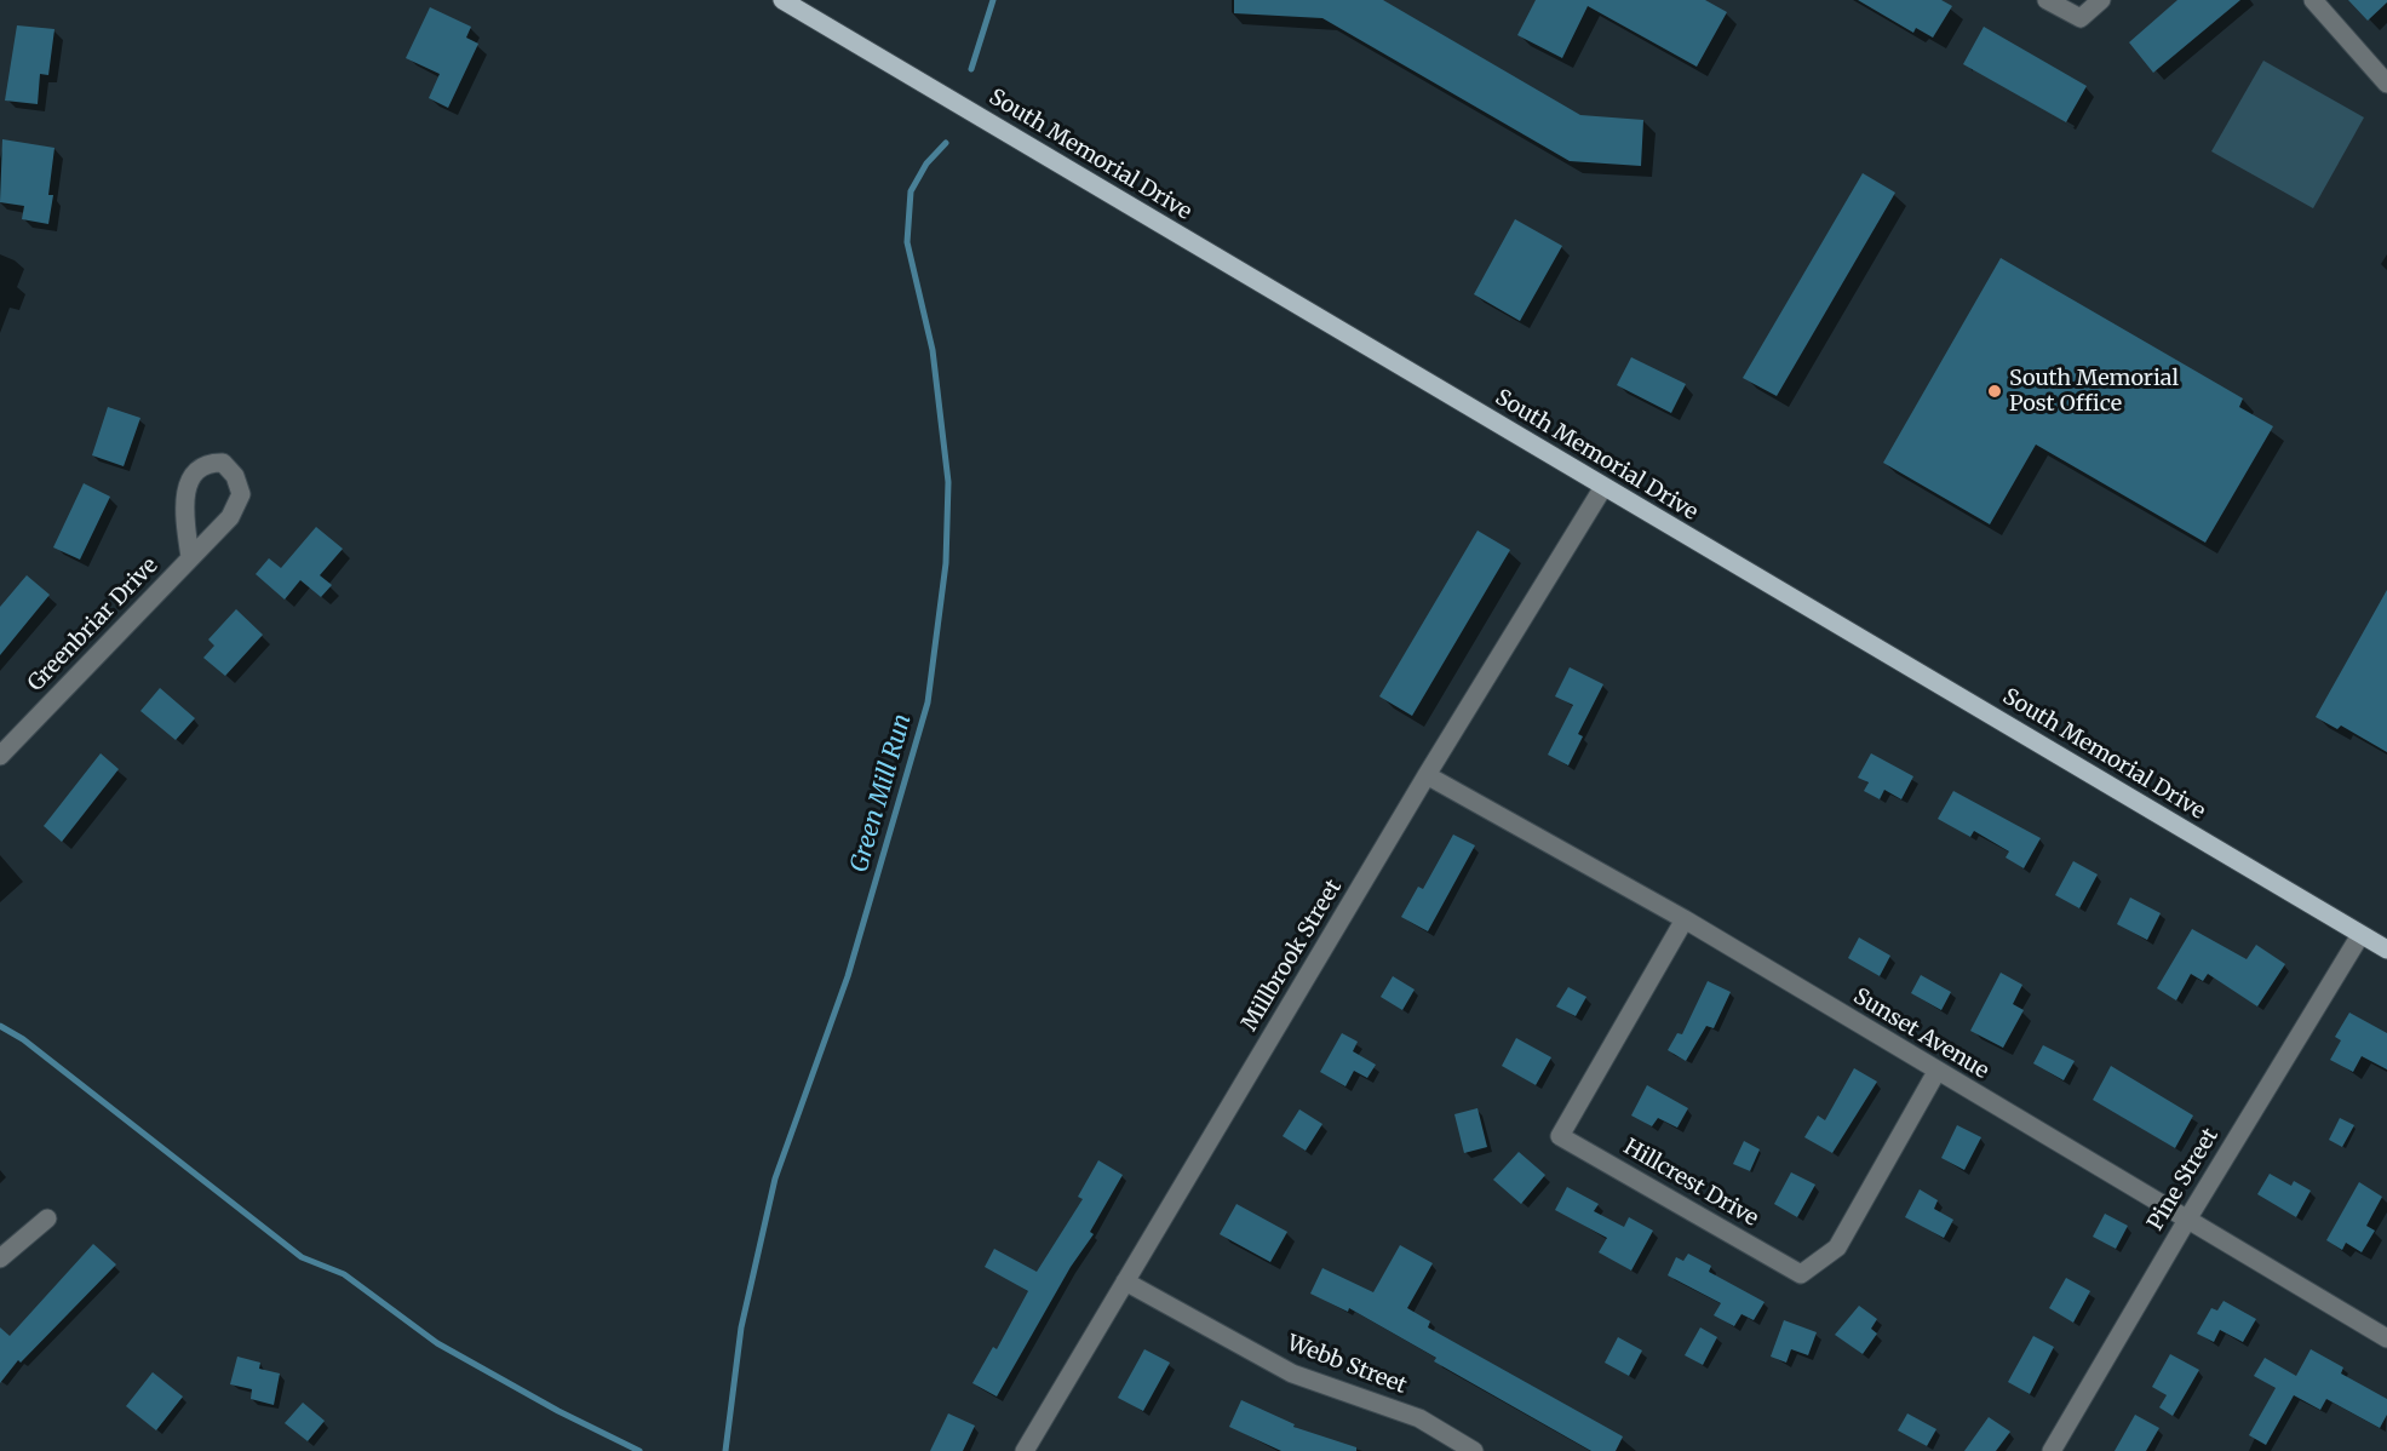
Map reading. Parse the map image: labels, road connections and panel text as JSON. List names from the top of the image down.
{
  "streets": {
    "main road": ["South Memorial Drive"],
    "street": [
      "Greenbriar Drive",
      "Millbrook Street",
      "Sunset Avenue",
      "Pine Street",
      "Hillcrest Drive",
      "Webb Street"
    ]
  },
  "crossings": [
    ["South Memorial Drive", "Millbrook Street"],
    ["South Memorial Drive", "Pine Street"],
    ["Millbrook Street", "Sunset Avenue"],
    ["Millbrook Street", "Webb Street"],
    ["Sunset Avenue", "Pine Street"],
    ["Sunset Avenue", "Hillcrest Drive"]
  ],
  "water": ["Green Mill Run"],
  "places": ["South Memorial Post Office"]
}
